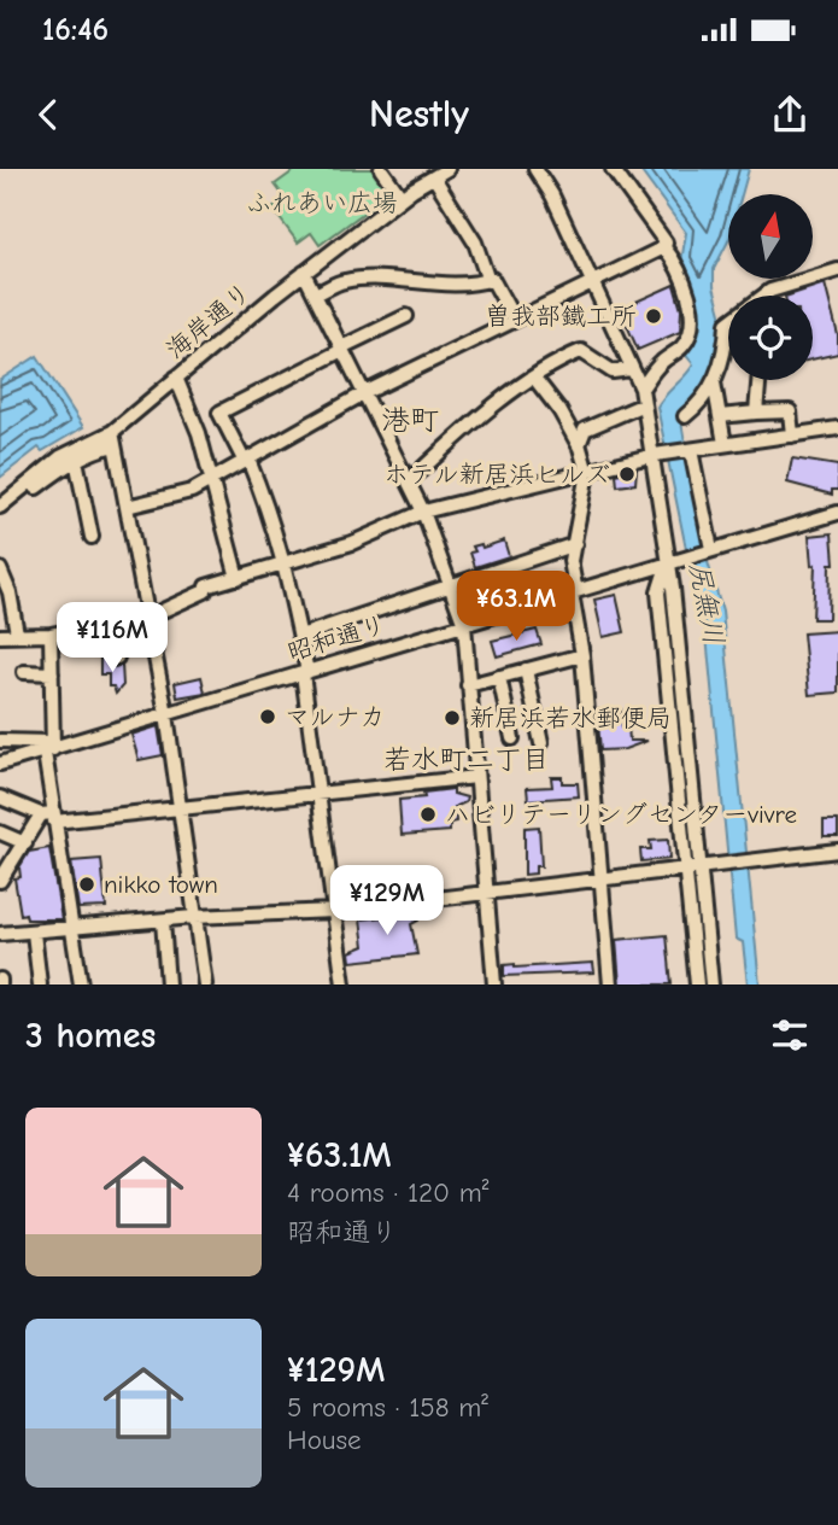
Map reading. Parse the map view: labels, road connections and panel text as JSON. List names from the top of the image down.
{
  "streets": {
    "street": ["海岸通り", "昭和通り"]
  },
  "districts": ["港町", "若水町二丁目"],
  "water": ["尻無川"],
  "parks": ["ふれあい広場"],
  "places": [
    "曽我部鐵工所",
    "ホテル新居浜ヒルズ",
    "マルナカ",
    "新居浜若水郵便局",
    "ハビリテーリングセンターvivre",
    "nikko town"
  ],
  "north": "top",
  "page": {
    "status": "16:46",
    "header": "Nestly",
    "price": ["¥63.1M", "¥116M", "¥129M"],
    "heading": "3 homes",
    "list": [
      {
        "name": "¥63.1M",
        "note": "4 rooms · 120 m² · 昭和通り"
      },
      {
        "name": "¥129M",
        "note": "5 rooms · 158 m² · House"
      }
    ]
  }
}
